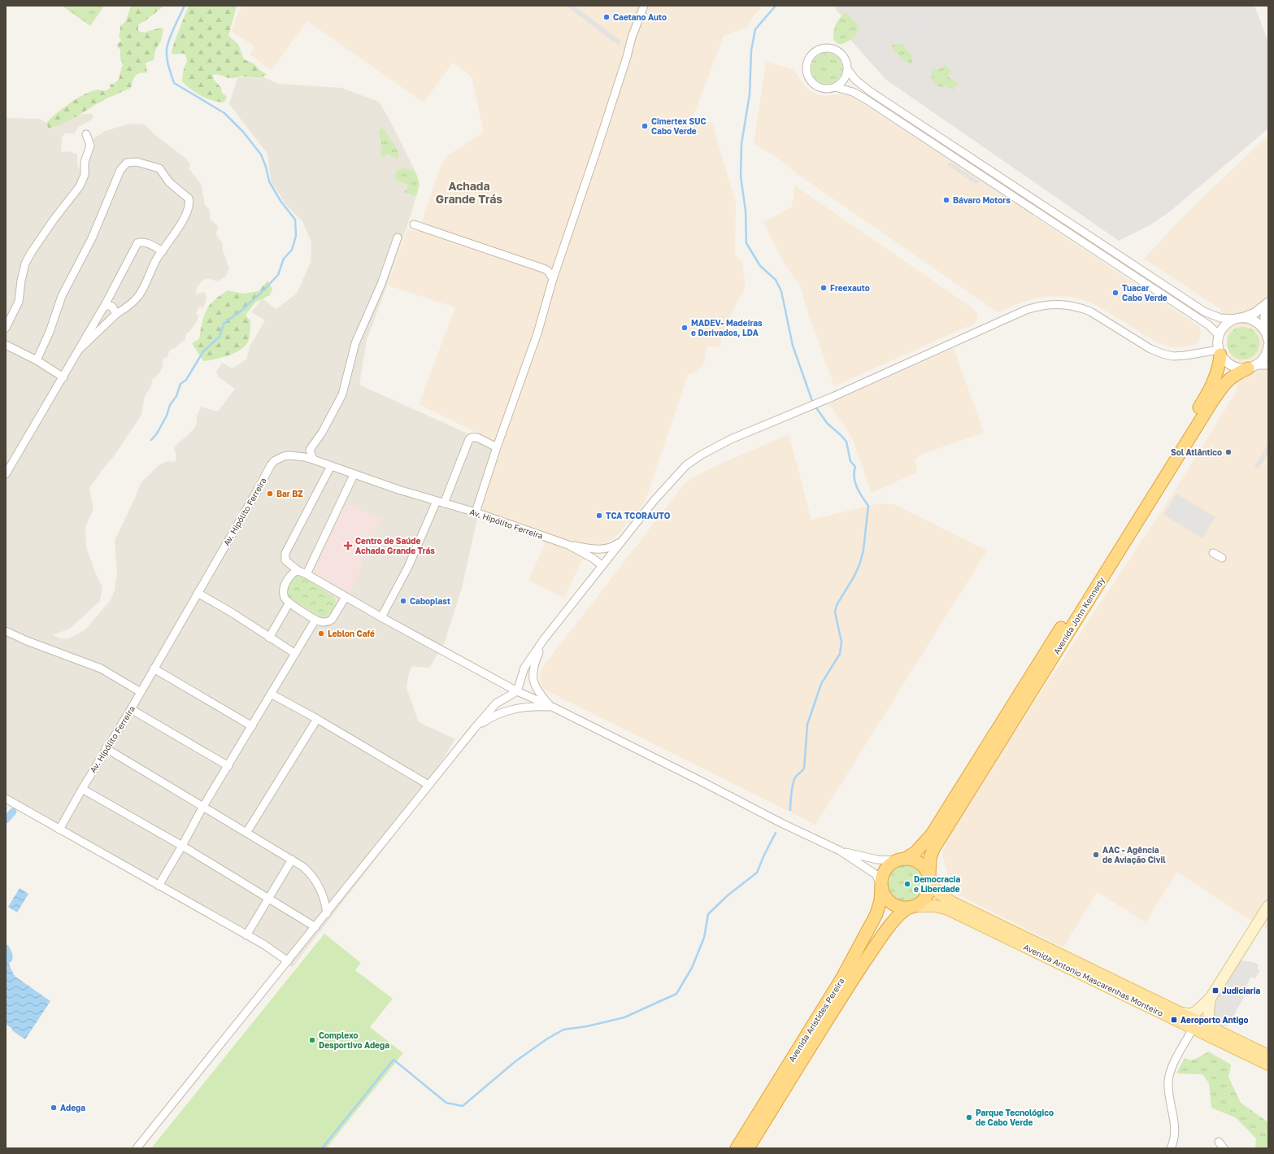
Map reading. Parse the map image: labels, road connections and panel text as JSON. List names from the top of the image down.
{
  "streets": {
    "highway": ["Avenida John Kennedy", "Avenida Aristides Pereira"],
    "main road": ["Avenida Antonio Mascarenhas Monteiro"],
    "street": ["Av. Hipólito Ferreira"]
  },
  "crossings": [
    ["Avenida John Kennedy", "Avenida Antonio Mascarenhas Monteiro"],
    ["Avenida John Kennedy", "Avenida Aristides Pereira"],
    ["Avenida Antonio Mascarenhas Monteiro", "Avenida Aristides Pereira"]
  ],
  "districts": ["Achada Grande Trás"],
  "places": {
    "other": [
      "Caetano Auto",
      "Cimertex SUC Cabo Verde",
      "Bávaro Motors",
      "Freexauto",
      "Tuacar Cabo Verde",
      "MADEV- Madeiras e Derivados, LDA",
      "Sol Atlântico",
      "Bar BZ",
      "TCA TCORAUTO",
      "Caboplast",
      "Leblon Café",
      "AAC - Agência de Aviação Civil",
      "Democracia e Liberdade",
      "Complexo Desportivo Adega",
      "Adega",
      "Parque Tecnológico de Cabo Verde"
    ],
    "health": ["Centro de Saúde Achada Grande Trás"],
    "transit": ["Judiciaria", "Aeroporto Antigo"]
  }
}
